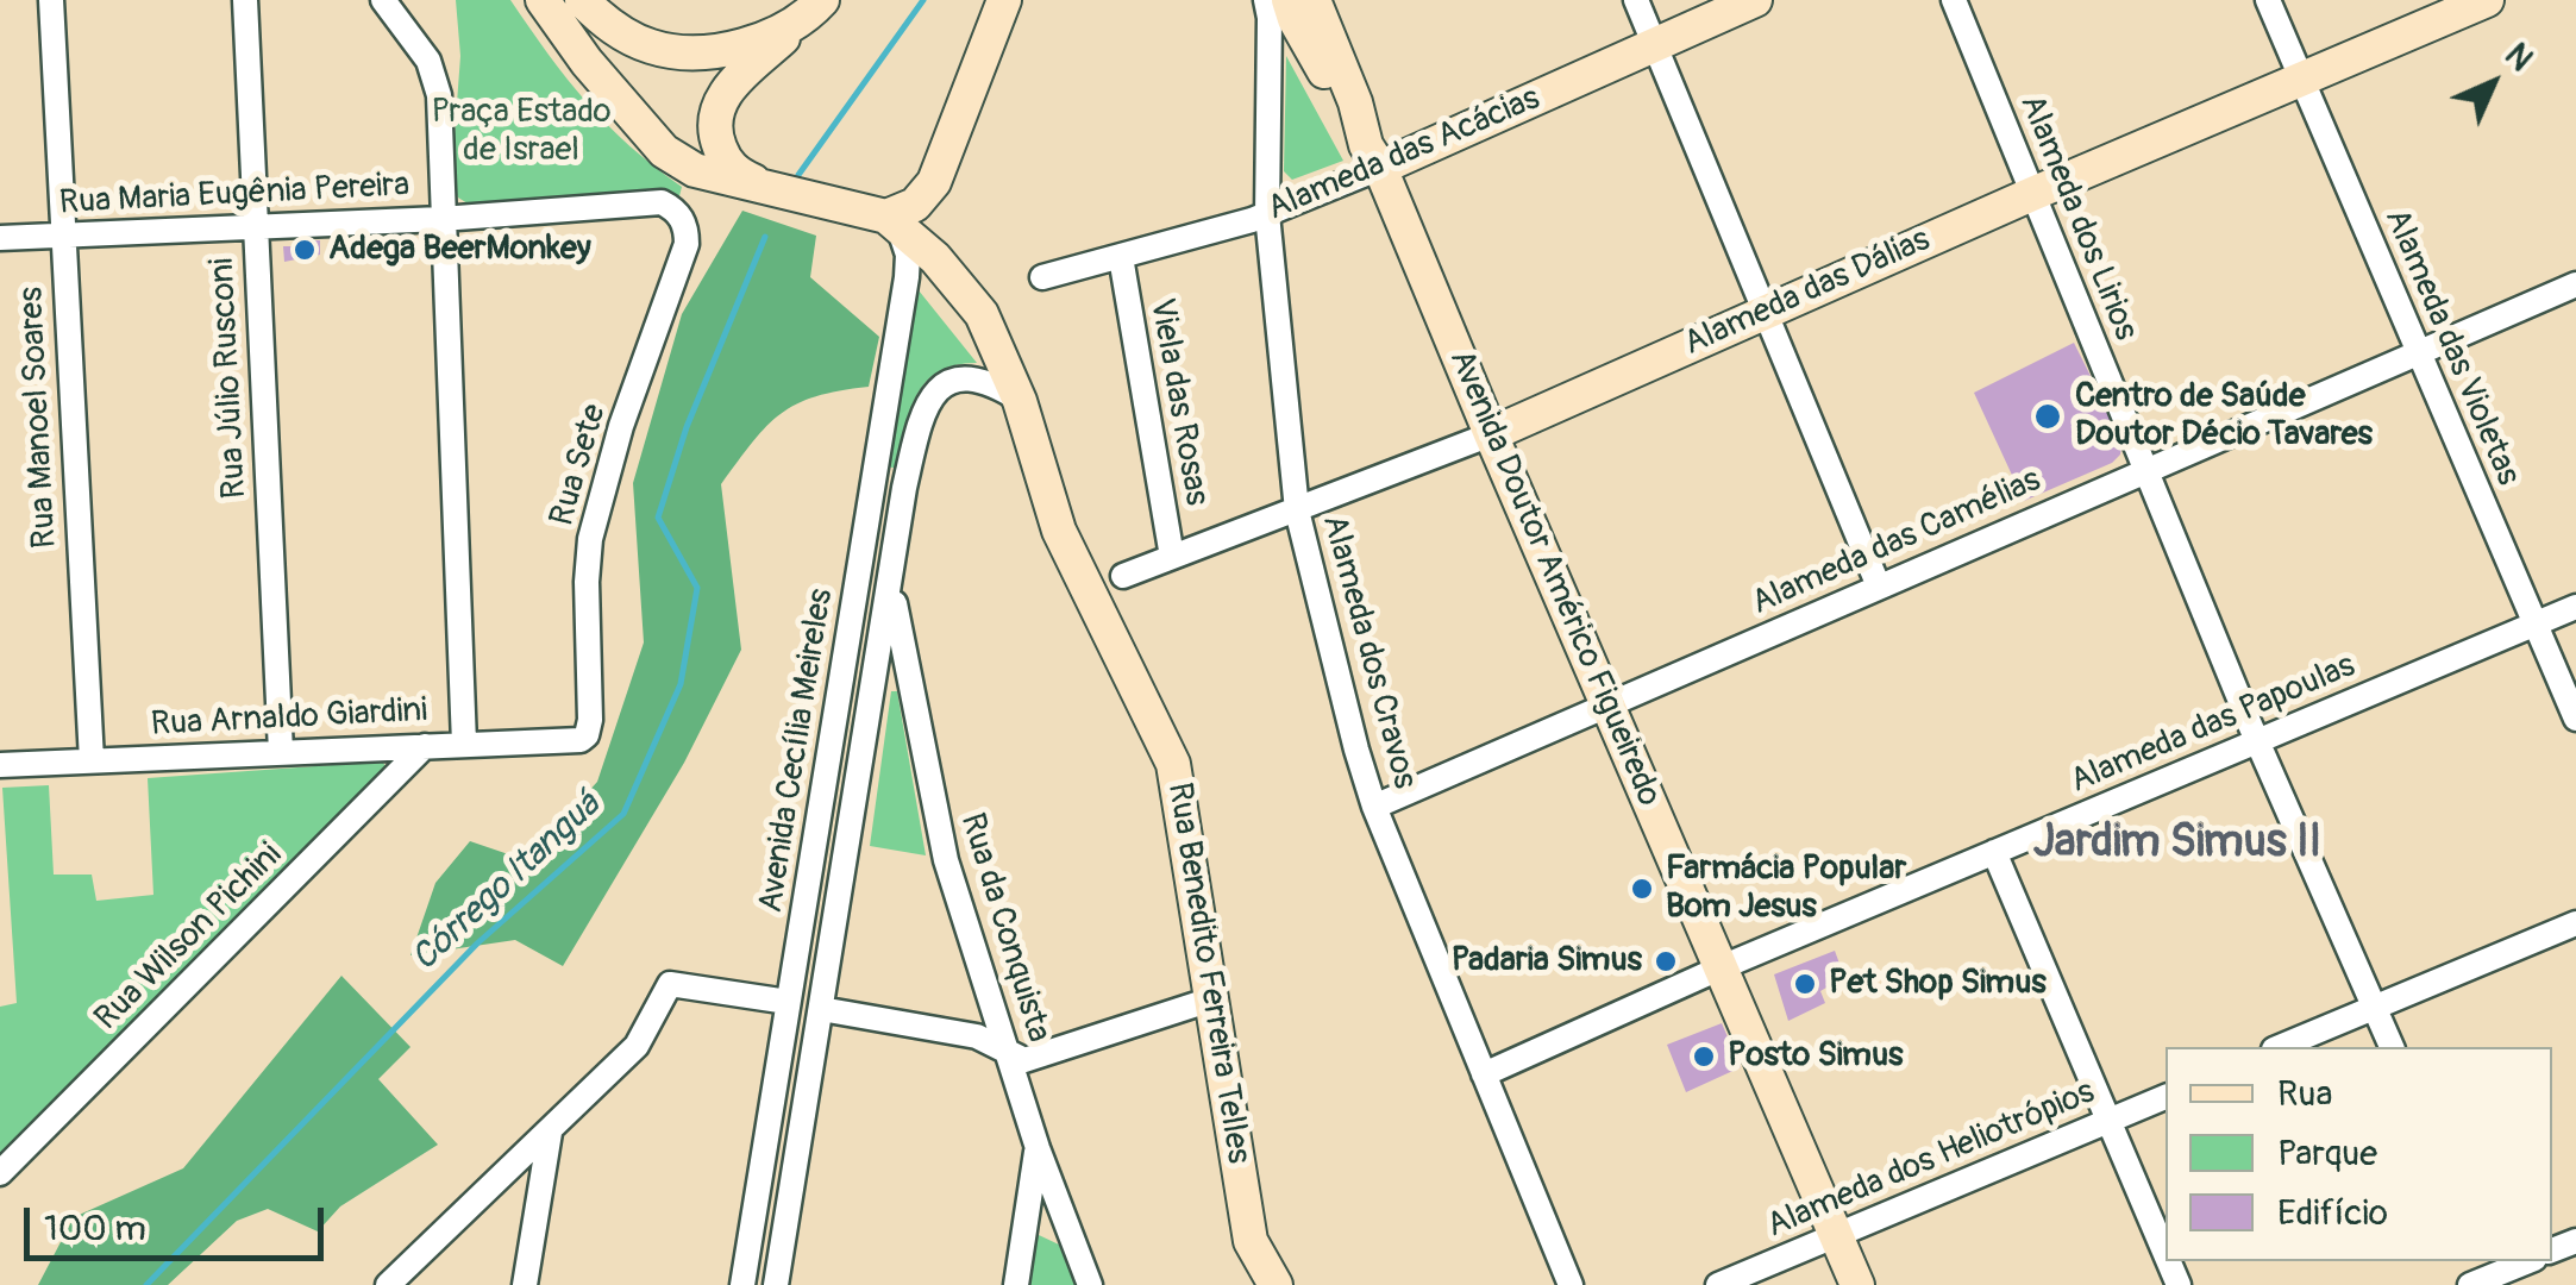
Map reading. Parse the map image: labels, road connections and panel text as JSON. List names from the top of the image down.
{
  "streets": {
    "main road": [
      "Alameda das Acácias",
      "Alameda das Dálias",
      "Avenida Doutor Américo Figueiredo",
      "Rua Benedito Ferreira Telles"
    ],
    "street": [
      "Rua Maria Eugênia Pereira",
      "Alameda dos Lirios",
      "Alameda das Violetas",
      "Rua Júlio Rusconi",
      "Viela das Rosas",
      "Rua Manoel Soares",
      "Rua Sete",
      "Alameda das Camélias",
      "Alameda dos Cravos",
      "Rua Arnaldo Giardini",
      "Alameda das Papoulas",
      "Avenida Cecília Meireles",
      "Rua da Conquista",
      "Rua Wilson Pichini",
      "Alameda dos Heliotrópios"
    ]
  },
  "crossings": [
    ["Alameda das Acácias", "Viela das Rosas"],
    ["Alameda das Acácias", "Avenida Doutor Américo Figueiredo"],
    ["Alameda das Acácias", "Alameda dos Cravos"],
    ["Rua Maria Eugênia Pereira", "Rua Júlio Rusconi"],
    ["Rua Maria Eugênia Pereira", "Rua Manoel Soares"],
    ["Rua Maria Eugênia Pereira", "Rua Sete"],
    ["Alameda dos Lirios", "Alameda das Dálias"],
    ["Alameda dos Lirios", "Alameda das Camélias"],
    ["Alameda dos Lirios", "Alameda das Papoulas"],
    ["Alameda das Dálias", "Alameda das Violetas"],
    ["Alameda das Dálias", "Viela das Rosas"],
    ["Alameda das Dálias", "Avenida Doutor Américo Figueiredo"],
    ["Alameda das Dálias", "Alameda dos Cravos"],
    ["Alameda das Violetas", "Alameda das Camélias"],
    ["Alameda das Violetas", "Alameda das Papoulas"],
    ["Rua Júlio Rusconi", "Rua Arnaldo Giardini"],
    ["Rua Manoel Soares", "Rua Arnaldo Giardini"],
    ["Rua Sete", "Rua Arnaldo Giardini"],
    ["Alameda das Camélias", "Avenida Doutor Américo Figueiredo"],
    ["Alameda das Camélias", "Alameda dos Cravos"],
    ["Avenida Doutor Américo Figueiredo", "Alameda das Papoulas"],
    ["Avenida Doutor Américo Figueiredo", "Alameda dos Heliotrópios"],
    ["Alameda dos Cravos", "Alameda das Papoulas"],
    ["Rua Arnaldo Giardini", "Rua Wilson Pichini"],
    ["Avenida Cecília Meireles", "Rua Benedito Ferreira Telles"]
  ],
  "districts": ["Jardim Simus II"],
  "water": ["Córrego Itanguá"],
  "parks": ["Praça Estado de Israel"],
  "places": [
    "Adega BeerMonkey",
    "Centro de Saúde Doutor Décio Tavares",
    "Farmácia Popular Bom Jesus",
    "Padaria Simus",
    "Pet Shop Simus",
    "Posto Simus"
  ],
  "legend": ["Rua", "Parque", "Edifício"],
  "scale_bar": "100 m",
  "north": "top right"
}
